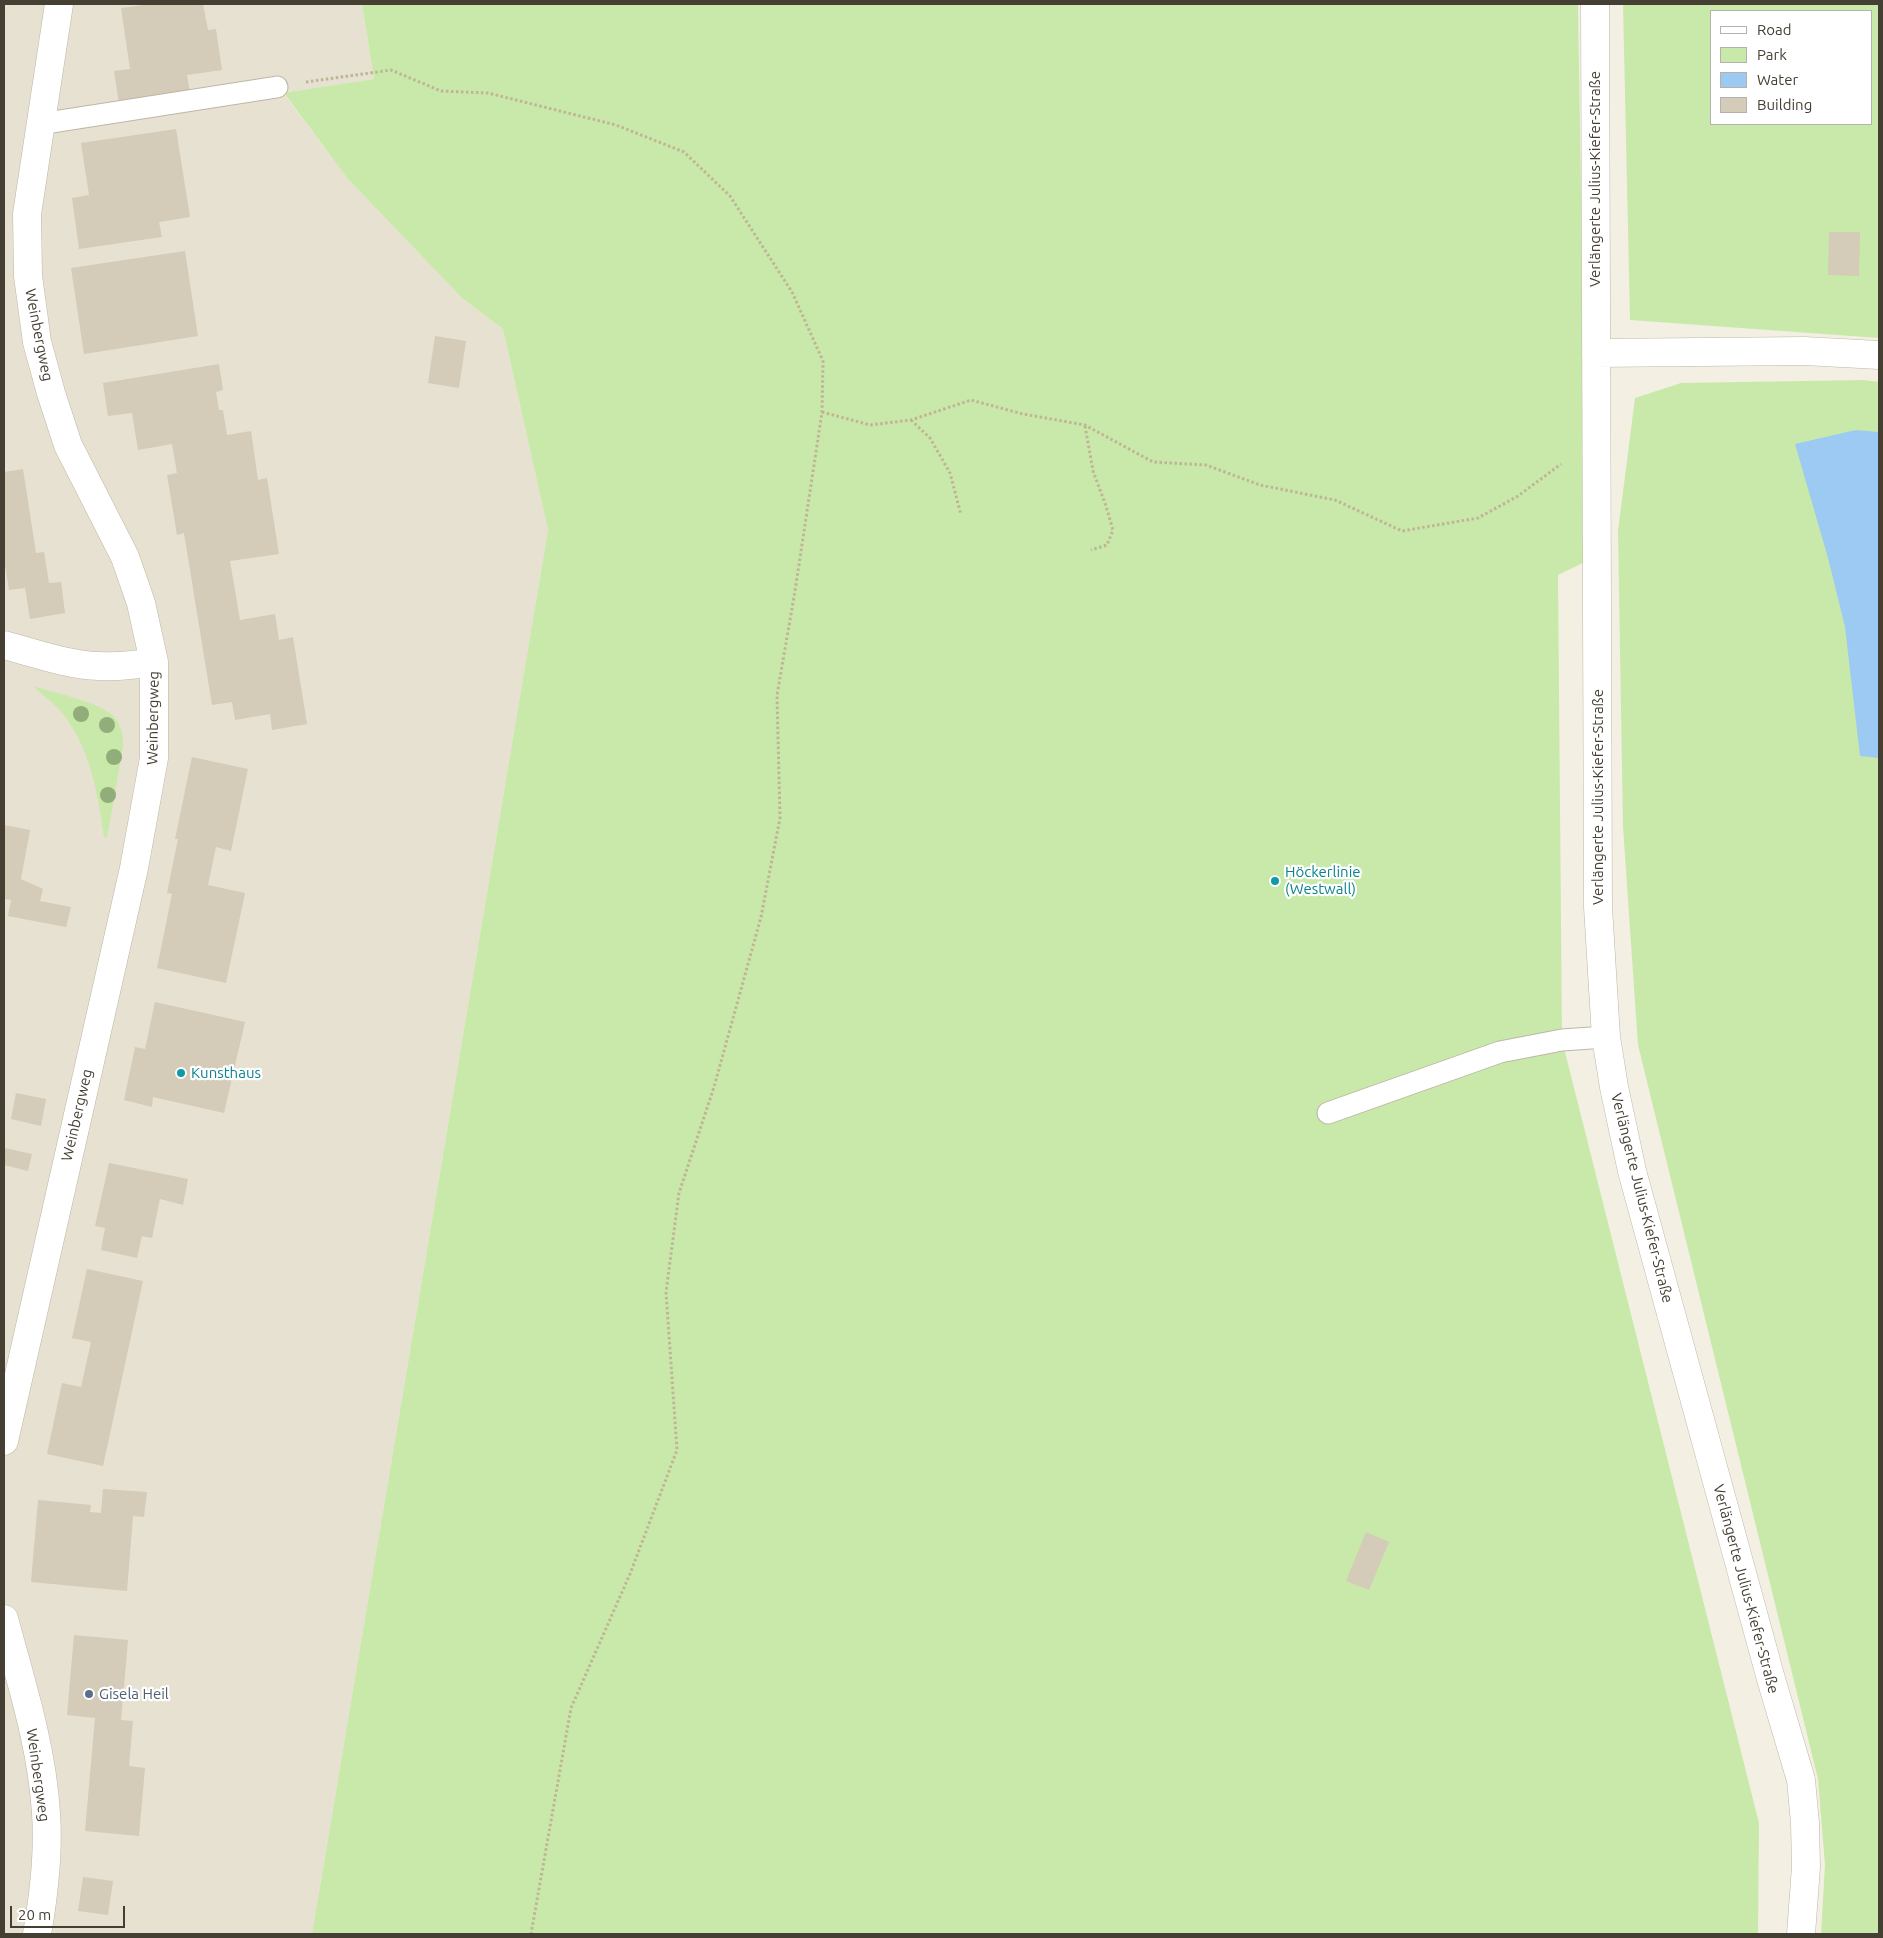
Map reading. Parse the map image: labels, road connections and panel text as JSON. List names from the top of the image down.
{
  "streets": {
    "street": ["Verlängerte Julius-Kiefer-Straße", "Weinbergweg"]
  },
  "places": ["Höckerlinie (Westwall)", "Kunsthaus", "Gisela Heil"],
  "legend": [
    "Road",
    "Park",
    "Water",
    "Building"
  ],
  "scale_bar": "20 m"
}
